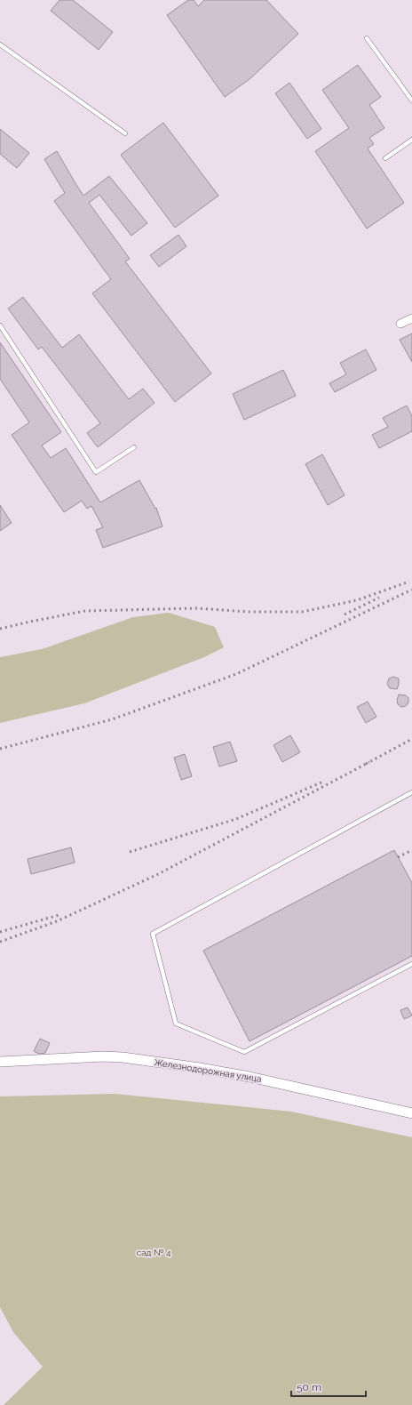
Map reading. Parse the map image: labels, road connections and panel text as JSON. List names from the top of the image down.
{
  "streets": {
    "street": ["Железнодорожная улица"]
  },
  "parks": ["сад № 4"],
  "scale_bar": "50 m"
}
